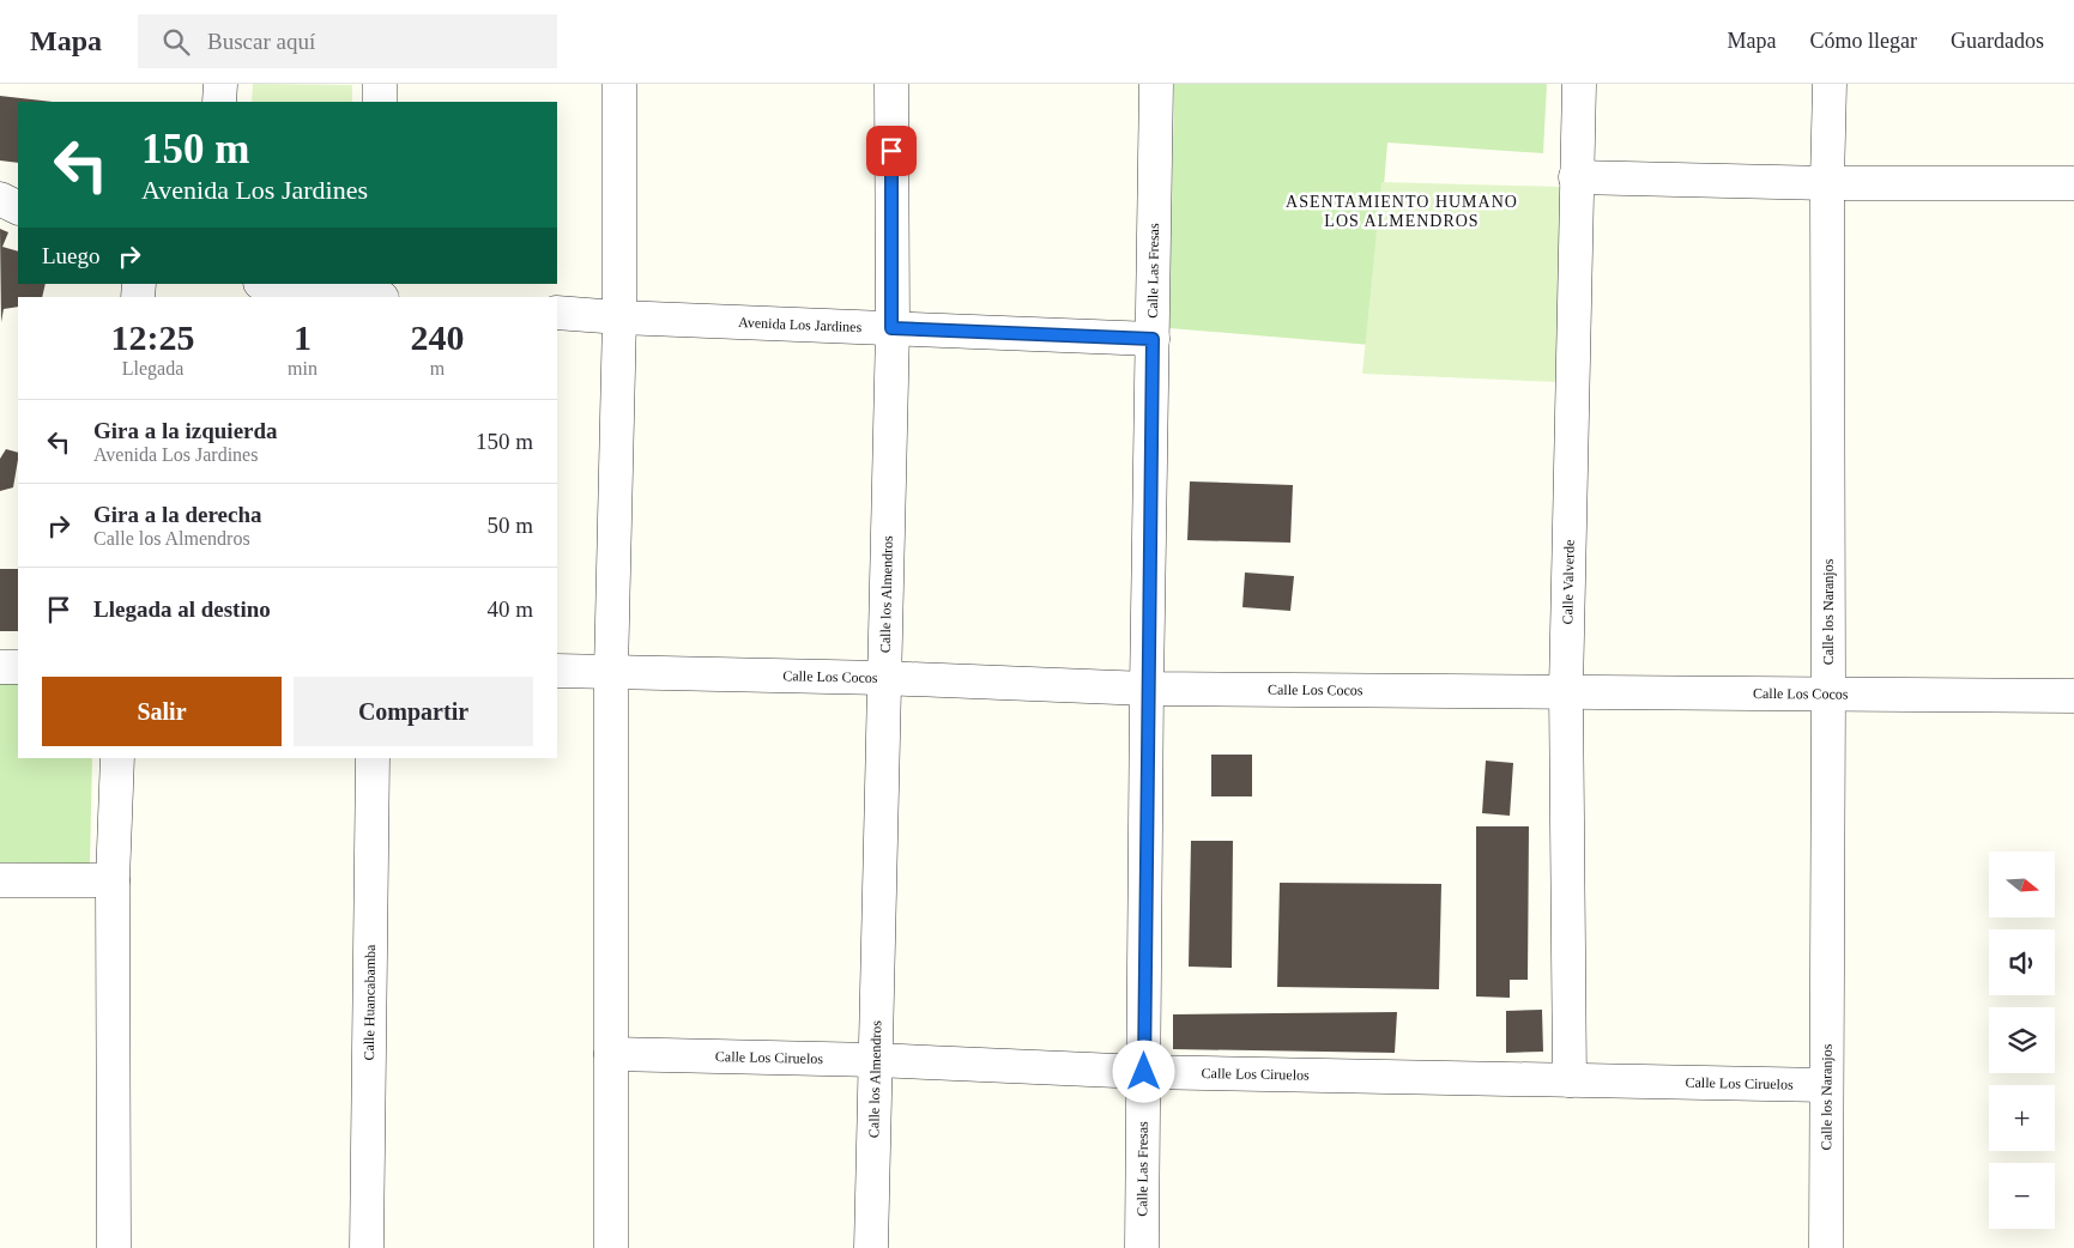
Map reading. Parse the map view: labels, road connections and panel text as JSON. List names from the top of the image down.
{
  "streets": {
    "street": [
      "Calle Las Fresas",
      "Avenida Los Jardines",
      "Calle Valverde",
      "Calle los Almendros",
      "Calle los Naranjos",
      "Calle Los Cocos",
      "Calle Huancabamba",
      "Calle Los Ciruelos"
    ]
  },
  "crossings": [
    ["Calle Las Fresas", "Avenida Los Jardines"],
    ["Calle Las Fresas", "Calle Los Cocos"],
    ["Calle Las Fresas", "Calle Los Ciruelos"],
    ["Avenida Los Jardines", "Calle los Almendros"],
    ["Calle Valverde", "Calle Los Cocos"],
    ["Calle Valverde", "Calle Los Ciruelos"],
    ["Calle los Almendros", "Calle Los Cocos"],
    ["Calle los Almendros", "Calle Los Ciruelos"],
    ["Calle los Naranjos", "Calle Los Cocos"],
    ["Calle los Naranjos", "Calle Los Ciruelos"]
  ],
  "districts": ["ASENTAMIENTO HUMANO LOS ALMENDROS"],
  "north": "right",
  "page": {
    "header": "Mapa",
    "search": "Buscar aquí",
    "nav": ["Mapa", "Cómo llegar", "Guardados"],
    "turn": ["150 m", "Avenida Los Jardines"],
    "then": "Luego",
    "eta": [
      "12:25",
      "Llegada",
      "1",
      "min",
      "240",
      "m"
    ],
    "list": [
      {
        "name": "Gira a la izquierda",
        "note": "Avenida Los Jardines",
        "value": "150 m"
      },
      {
        "name": "Gira a la derecha",
        "note": "Calle los Almendros",
        "value": "50 m"
      },
      {
        "name": "Llegada al destino",
        "value": "40 m"
      }
    ],
    "buttons": ["Salir", "Compartir"],
    "map_buttons": ["+", "−"]
  }
}
